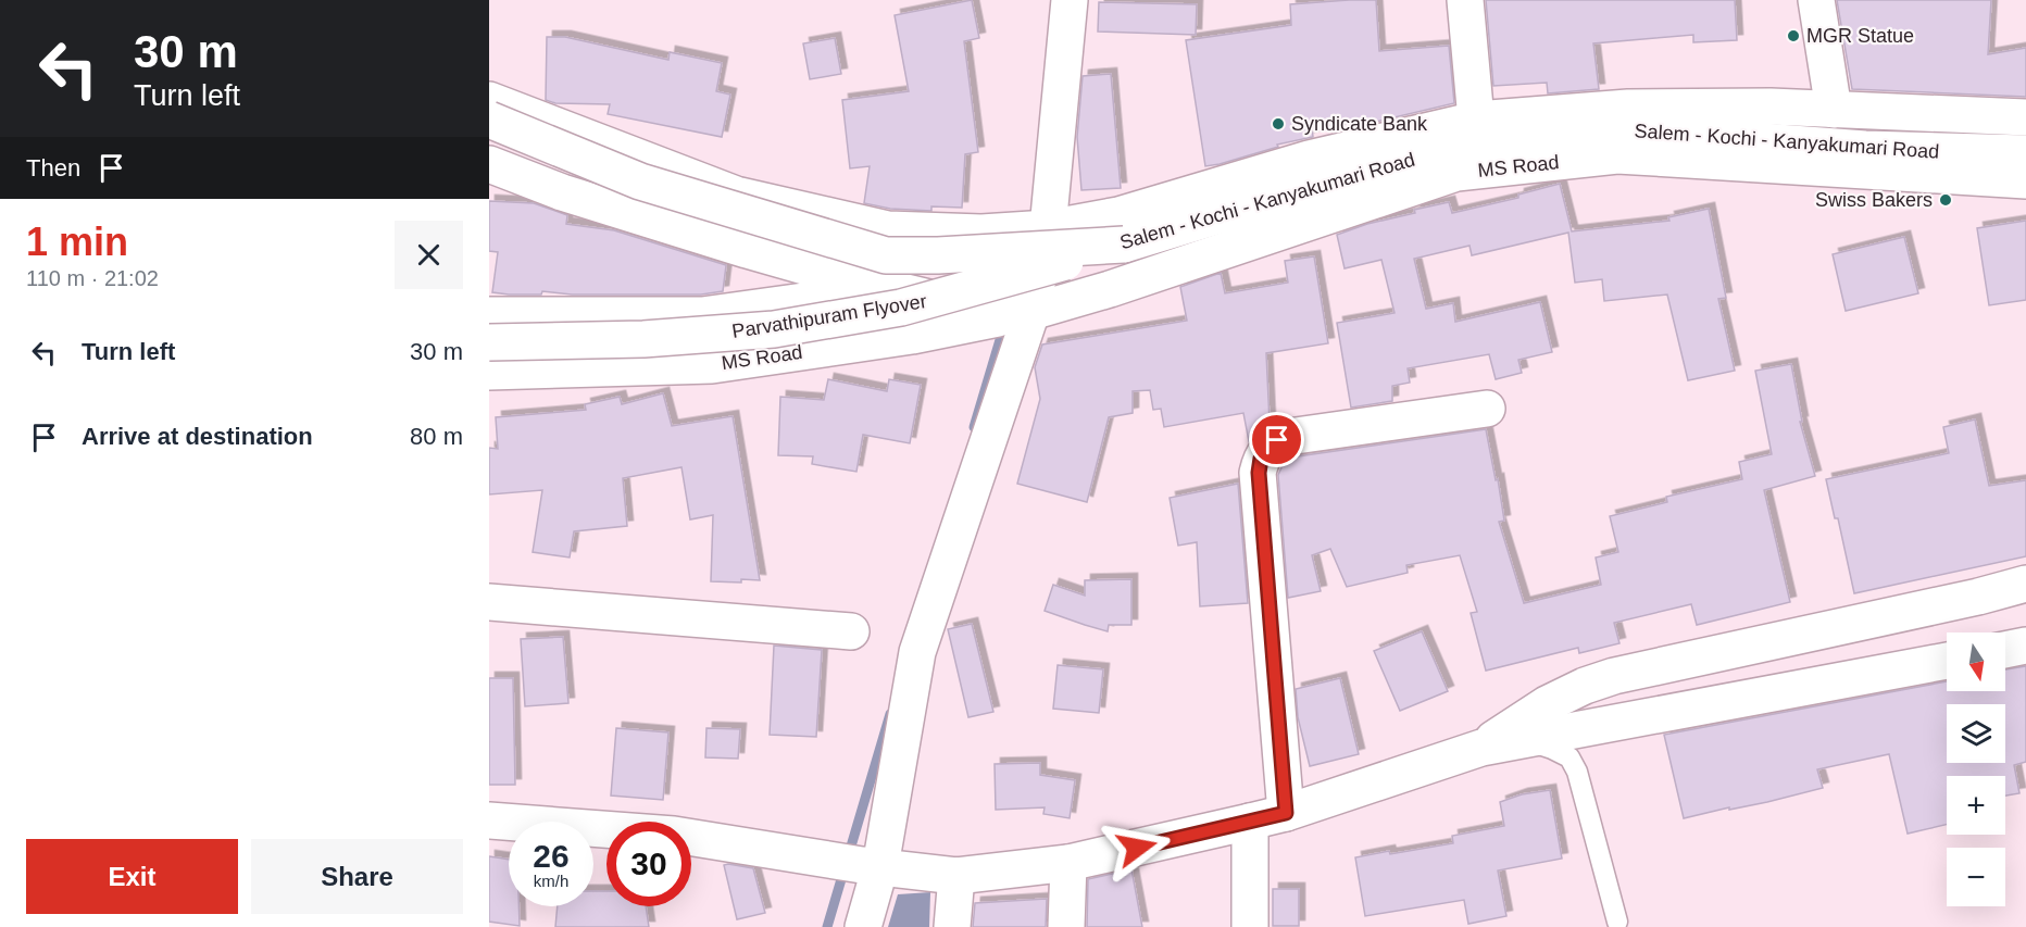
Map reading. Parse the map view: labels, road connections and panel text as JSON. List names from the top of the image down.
{
  "streets": {
    "main road": ["Salem - Kochi - Kanyakumari Road", "MS Road", "Parvathipuram Flyover"]
  },
  "crossings": [
    ["Salem - Kochi - Kanyakumari Road", "Parvathipuram Flyover"]
  ],
  "places": ["MGR Statue", "Syndicate Bank", "Swiss Bakers"],
  "north": "bottom",
  "page": {
    "turn": ["30 m", "Turn left"],
    "then": "Then",
    "heading": ["1 min", "110 m · 21:02"],
    "list": [
      {
        "name": "Turn left",
        "value": "30 m"
      },
      {
        "name": "Arrive at destination",
        "value": "80 m"
      }
    ],
    "map_buttons": ["+", "−"],
    "speed": "26 km/h",
    "limit": "30",
    "buttons": ["Exit", "Share"]
  }
}
